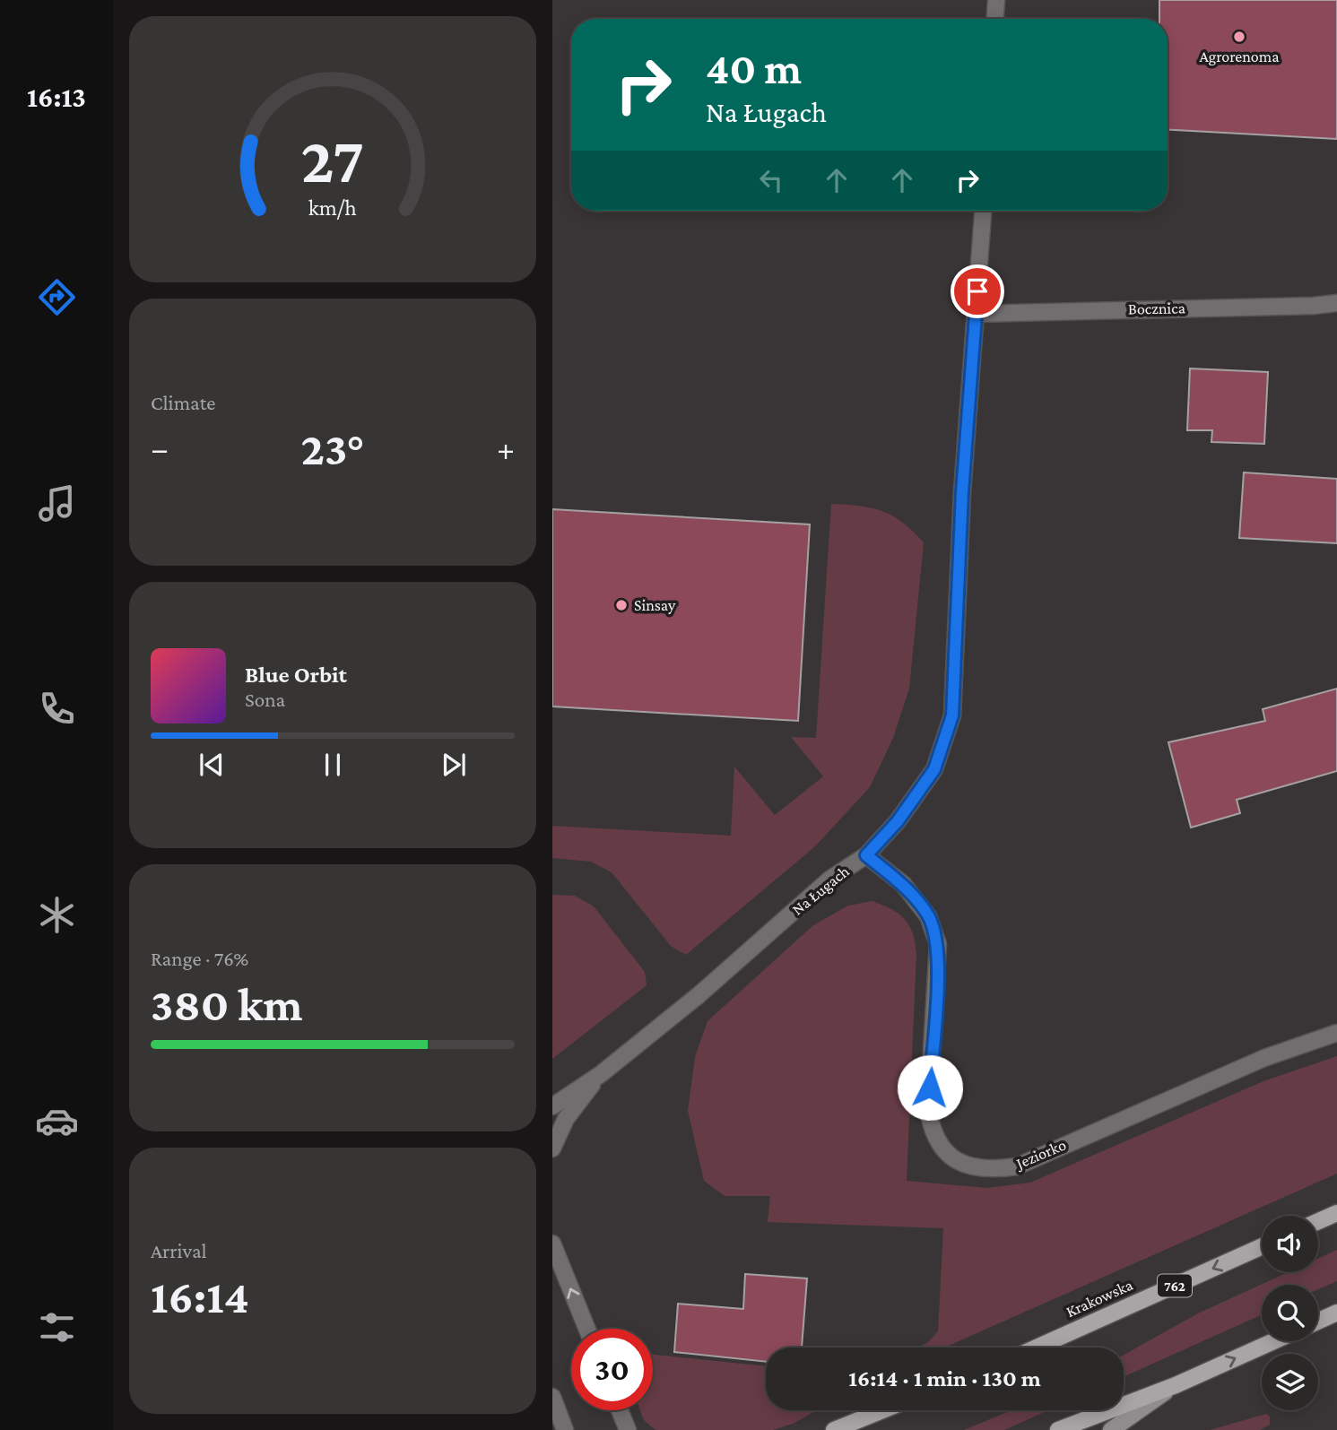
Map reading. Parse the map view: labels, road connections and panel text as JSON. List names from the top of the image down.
{
  "streets": {
    "main road": ["762", "Krakowska"],
    "street": ["Bocznica", "Na Ługach", "Jeziorko"]
  },
  "crossings": [
    ["Bocznica", "Na Ługach"],
    ["Na Ługach", "Jeziorko"]
  ],
  "places": ["Agrorenoma", "Sinsay"],
  "page": {
    "tabs": "16:13",
    "turn": ["40 m", "Na Ługach"],
    "tile": [
      "Climate",
      ["Range · 76%", "380 km"],
      ["Arrival", "16:14"]
    ],
    "heat": ["−", "23°", "+"],
    "song": ["Blue Orbit", "Sona"],
    "limit": "30",
    "trip": "16:14 · 1 min · 130 m",
    "gauge": ["27", "km/h"]
  }
}
